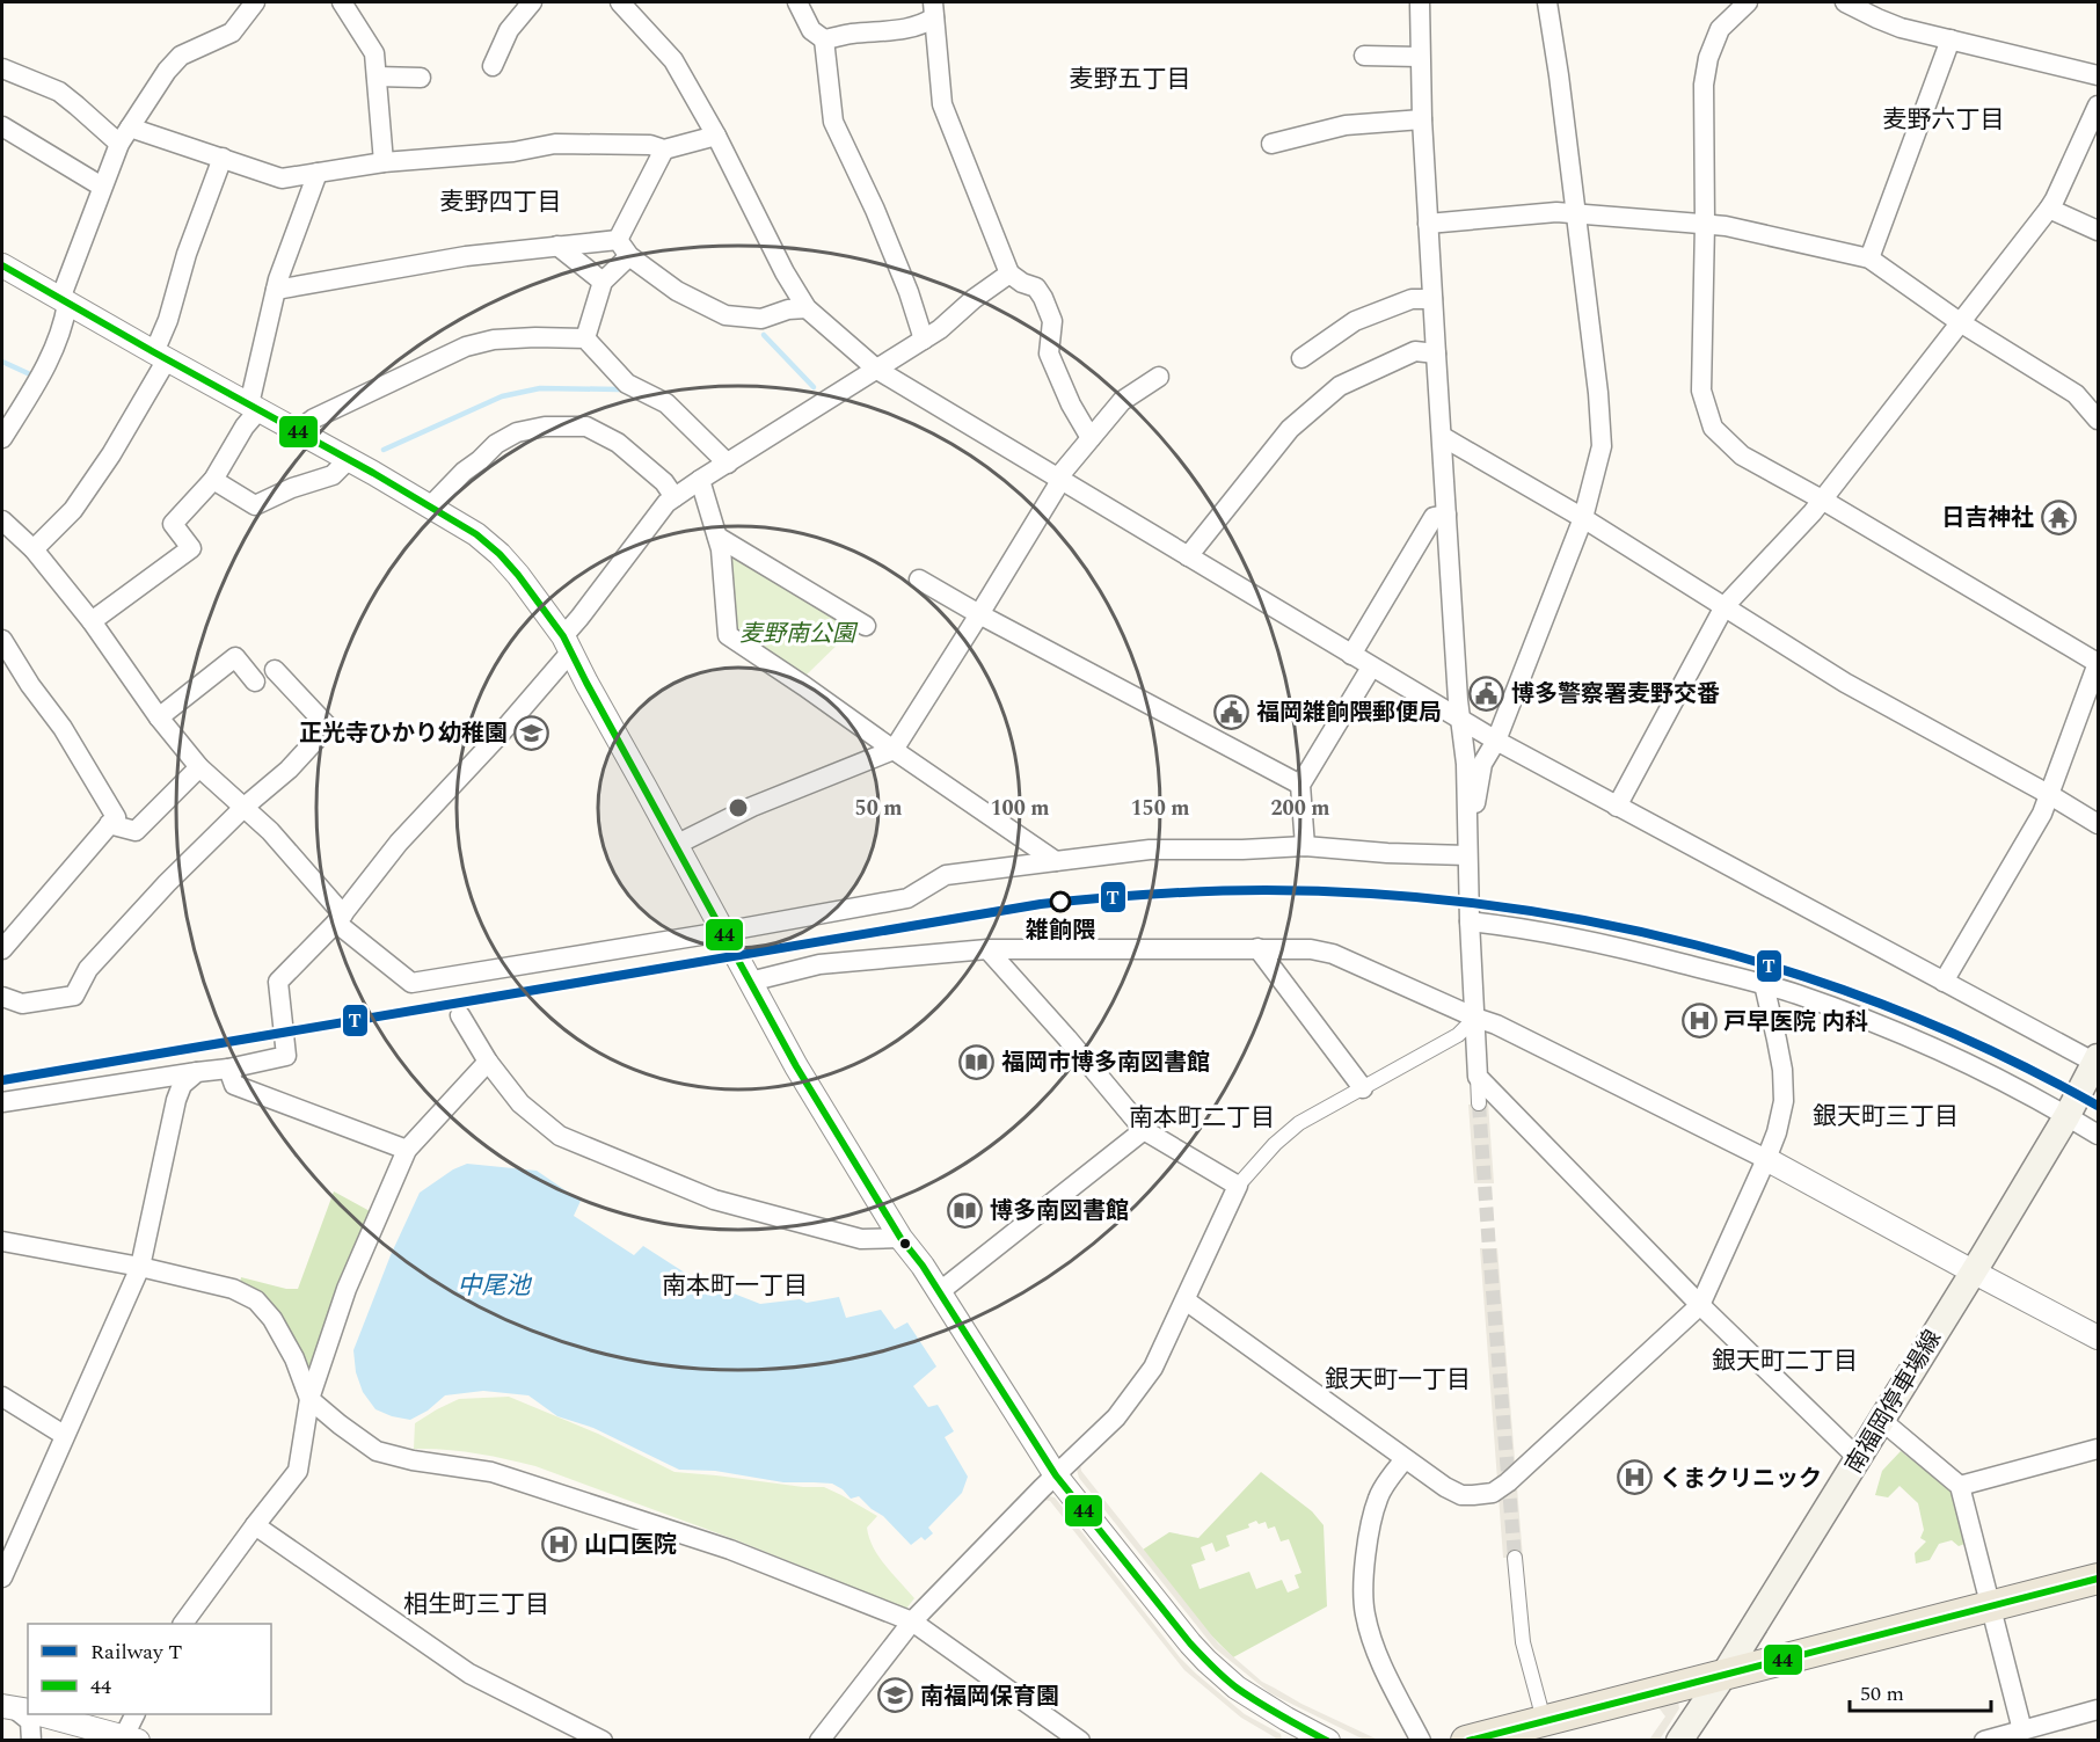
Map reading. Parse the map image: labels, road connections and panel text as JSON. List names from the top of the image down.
{
  "streets": {
    "main road": ["南福岡停車場線"]
  },
  "districts": [
    "麦野五丁目",
    "麦野六丁目",
    "麦野四丁目",
    "銀天町三丁目",
    "南本町二丁目",
    "南本町一丁目",
    "銀天町二丁目",
    "銀天町一丁目",
    "相生町三丁目"
  ],
  "water": ["中尾池"],
  "parks": ["麦野南公園"],
  "places": {
    "temple": ["日吉神社"],
    "public building": ["博多警察署麦野交番", "福岡雑餉隈郵便局"],
    "school or university": ["正光寺ひかり幼稚園", "南福岡保育園"],
    "other": ["雑餉隈"],
    "hospital": ["戸早医院 内科", "くまクリニック", "山口医院"],
    "library": ["福岡市博多南図書館", "博多南図書館"]
  },
  "lines": ["transit line 44", "rail line T"],
  "legend": ["Railway T", "44"],
  "scale_bar": "50 m",
  "rings": [
    "50 m",
    "100 m",
    "150 m",
    "200 m"
  ]
}
